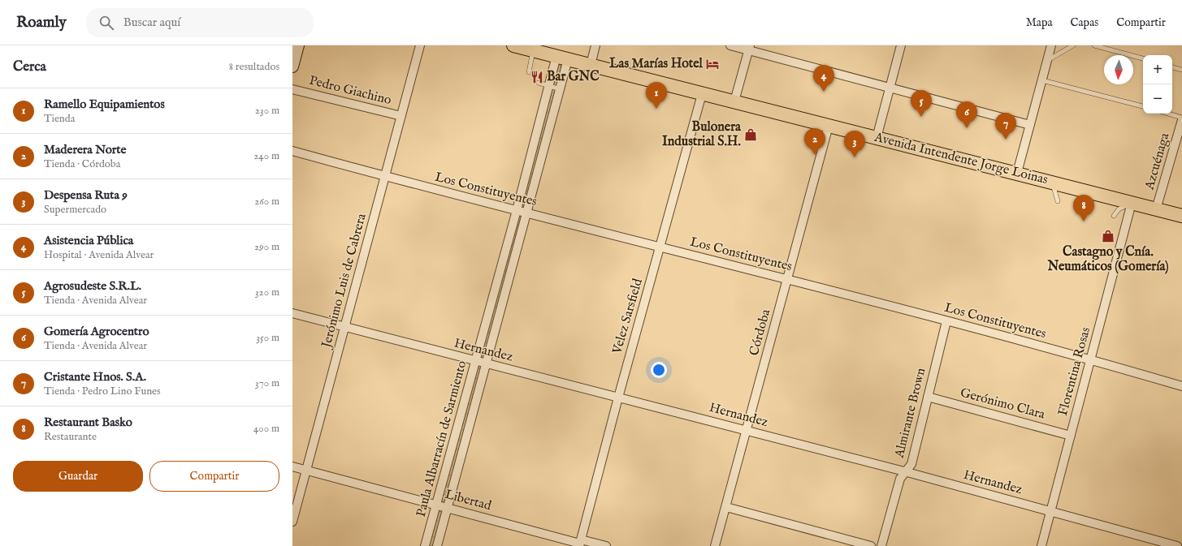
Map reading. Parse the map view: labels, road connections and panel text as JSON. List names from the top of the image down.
{
  "streets": {
    "main road": ["Avenida Intendente Jorge Loinas"],
    "street": [
      "Pedro Giachino",
      "Azcuénaga",
      "Los Constituyentes",
      "Jerónimo Luis de Cabrera",
      "Velez Sarsfield",
      "Córdoba",
      "Hernandez",
      "Florentina Rosas",
      "Gerónimo Clara",
      "Almirante Brown",
      "Paula Albarracín de Sarmiento",
      "Libertad"
    ]
  },
  "crossings": [
    ["Pedro Giachino", "Jerónimo Luis de Cabrera"],
    ["Avenida Intendente Jorge Loinas", "Azcuénaga"],
    ["Avenida Intendente Jorge Loinas", "Velez Sarsfield"],
    ["Avenida Intendente Jorge Loinas", "Córdoba"],
    ["Avenida Intendente Jorge Loinas", "Florentina Rosas"],
    ["Avenida Intendente Jorge Loinas", "Paula Albarracín de Sarmiento"],
    ["Los Constituyentes", "Jerónimo Luis de Cabrera"],
    ["Los Constituyentes", "Velez Sarsfield"],
    ["Los Constituyentes", "Córdoba"],
    ["Los Constituyentes", "Florentina Rosas"],
    ["Los Constituyentes", "Almirante Brown"],
    ["Los Constituyentes", "Paula Albarracín de Sarmiento"],
    ["Jerónimo Luis de Cabrera", "Hernandez"],
    ["Jerónimo Luis de Cabrera", "Libertad"],
    ["Velez Sarsfield", "Hernandez"],
    ["Velez Sarsfield", "Libertad"],
    ["Córdoba", "Hernandez"],
    ["Hernandez", "Florentina Rosas"],
    ["Hernandez", "Almirante Brown"],
    ["Hernandez", "Paula Albarracín de Sarmiento"],
    ["Florentina Rosas", "Gerónimo Clara"],
    ["Gerónimo Clara", "Almirante Brown"],
    ["Paula Albarracín de Sarmiento", "Libertad"]
  ],
  "places": {
    "hotel": ["Las Marías Hotel"],
    "restaurant": ["Bar GNC"],
    "shop": ["Bulonera Industrial S.H.", "Castagno y Cnía. Neumáticos (Gomería)"]
  },
  "north": "bottom",
  "page": {
    "header": "Roamly",
    "search": "Buscar aquí",
    "nav": ["Mapa", "Capas", "Compartir"],
    "heading": ["Cerca", "8 resultados"],
    "map_buttons": ["+", "−"],
    "pins": [
      "4",
      "1",
      "5",
      "6",
      "7",
      "2",
      "3",
      "8"
    ],
    "list": [
      {
        "mark": "1",
        "name": "Ramello Equipamientos",
        "note": "Tienda",
        "value": "230 m"
      },
      {
        "mark": "2",
        "name": "Maderera Norte",
        "note": "Tienda · Córdoba",
        "value": "240 m"
      },
      {
        "mark": "3",
        "name": "Despensa Ruta 9",
        "note": "Supermercado",
        "value": "260 m"
      },
      {
        "mark": "4",
        "name": "Asistencia Pública",
        "note": "Hospital · Avenida Alvear",
        "value": "290 m"
      },
      {
        "mark": "5",
        "name": "Agrosudeste S.R.L.",
        "note": "Tienda · Avenida Alvear",
        "value": "320 m"
      },
      {
        "mark": "6",
        "name": "Gomería Agrocentro",
        "note": "Tienda · Avenida Alvear",
        "value": "350 m"
      },
      {
        "mark": "7",
        "name": "Cristante Hnos. S.A.",
        "note": "Tienda · Pedro Lino Funes",
        "value": "370 m"
      },
      {
        "mark": "8",
        "name": "Restaurant Basko",
        "note": "Restaurante",
        "value": "400 m"
      }
    ],
    "buttons": ["Guardar", "Compartir"]
  }
}
